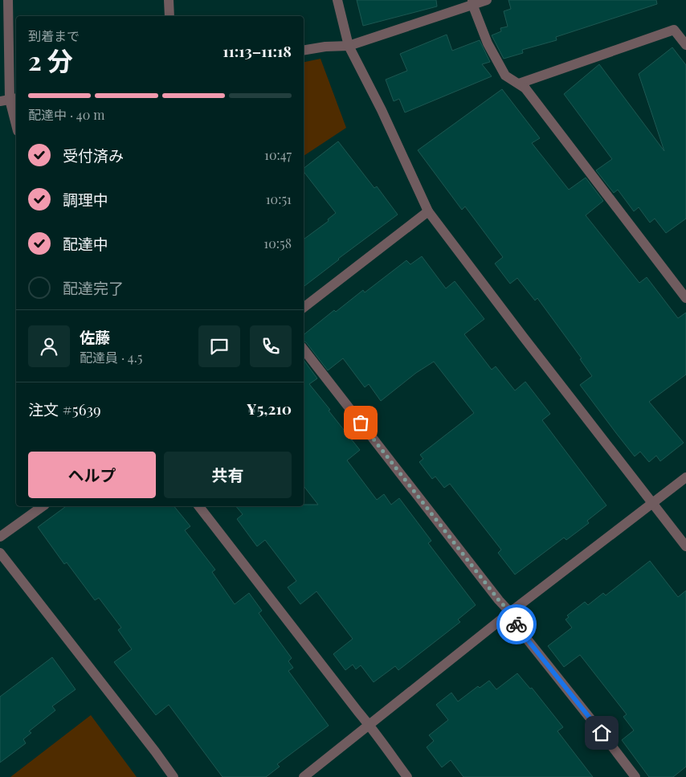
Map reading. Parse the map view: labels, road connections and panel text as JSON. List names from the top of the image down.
{
  "page": {
    "heading": ["2 分", "到着まで", "11:13–11:18"],
    "panel": [
      "佐藤",
      "配達員 · 4.5",
      "注文 #5639",
      "¥5,210"
    ],
    "bar": "配達中 · 40 m",
    "list": [
      ["受付済み", "10:47"],
      ["調理中", "10:51"],
      ["配達中", "10:58"],
      "配達完了"
    ],
    "buttons": ["ヘルプ", "共有"]
  }
}
